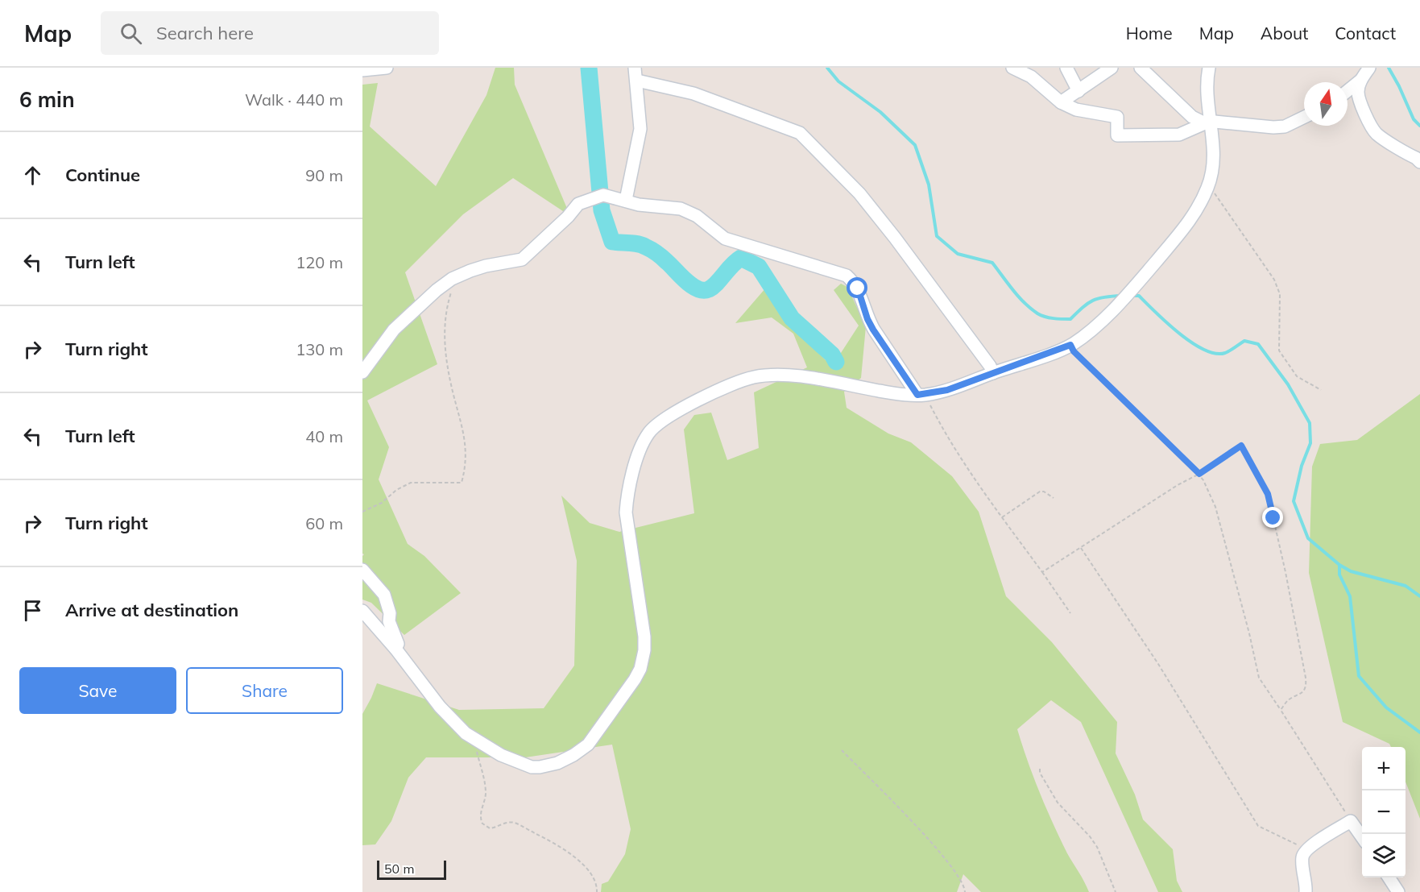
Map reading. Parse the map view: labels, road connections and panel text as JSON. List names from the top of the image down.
{
  "scale_bar": "50 m",
  "north": "top",
  "page": {
    "header": "Map",
    "search": "Search here",
    "nav": [
      "Home",
      "Map",
      "About",
      "Contact"
    ],
    "heading": ["6 min", "Walk · 440 m"],
    "list": [
      ["Continue", "90 m"],
      ["Turn left", "120 m"],
      ["Turn right", "130 m"],
      ["Turn left", "40 m"],
      ["Turn right", "60 m"],
      "Arrive at destination"
    ],
    "buttons": ["Save", "Share"],
    "map_buttons": ["+", "−"],
    "scale": "50 m"
  }
}
